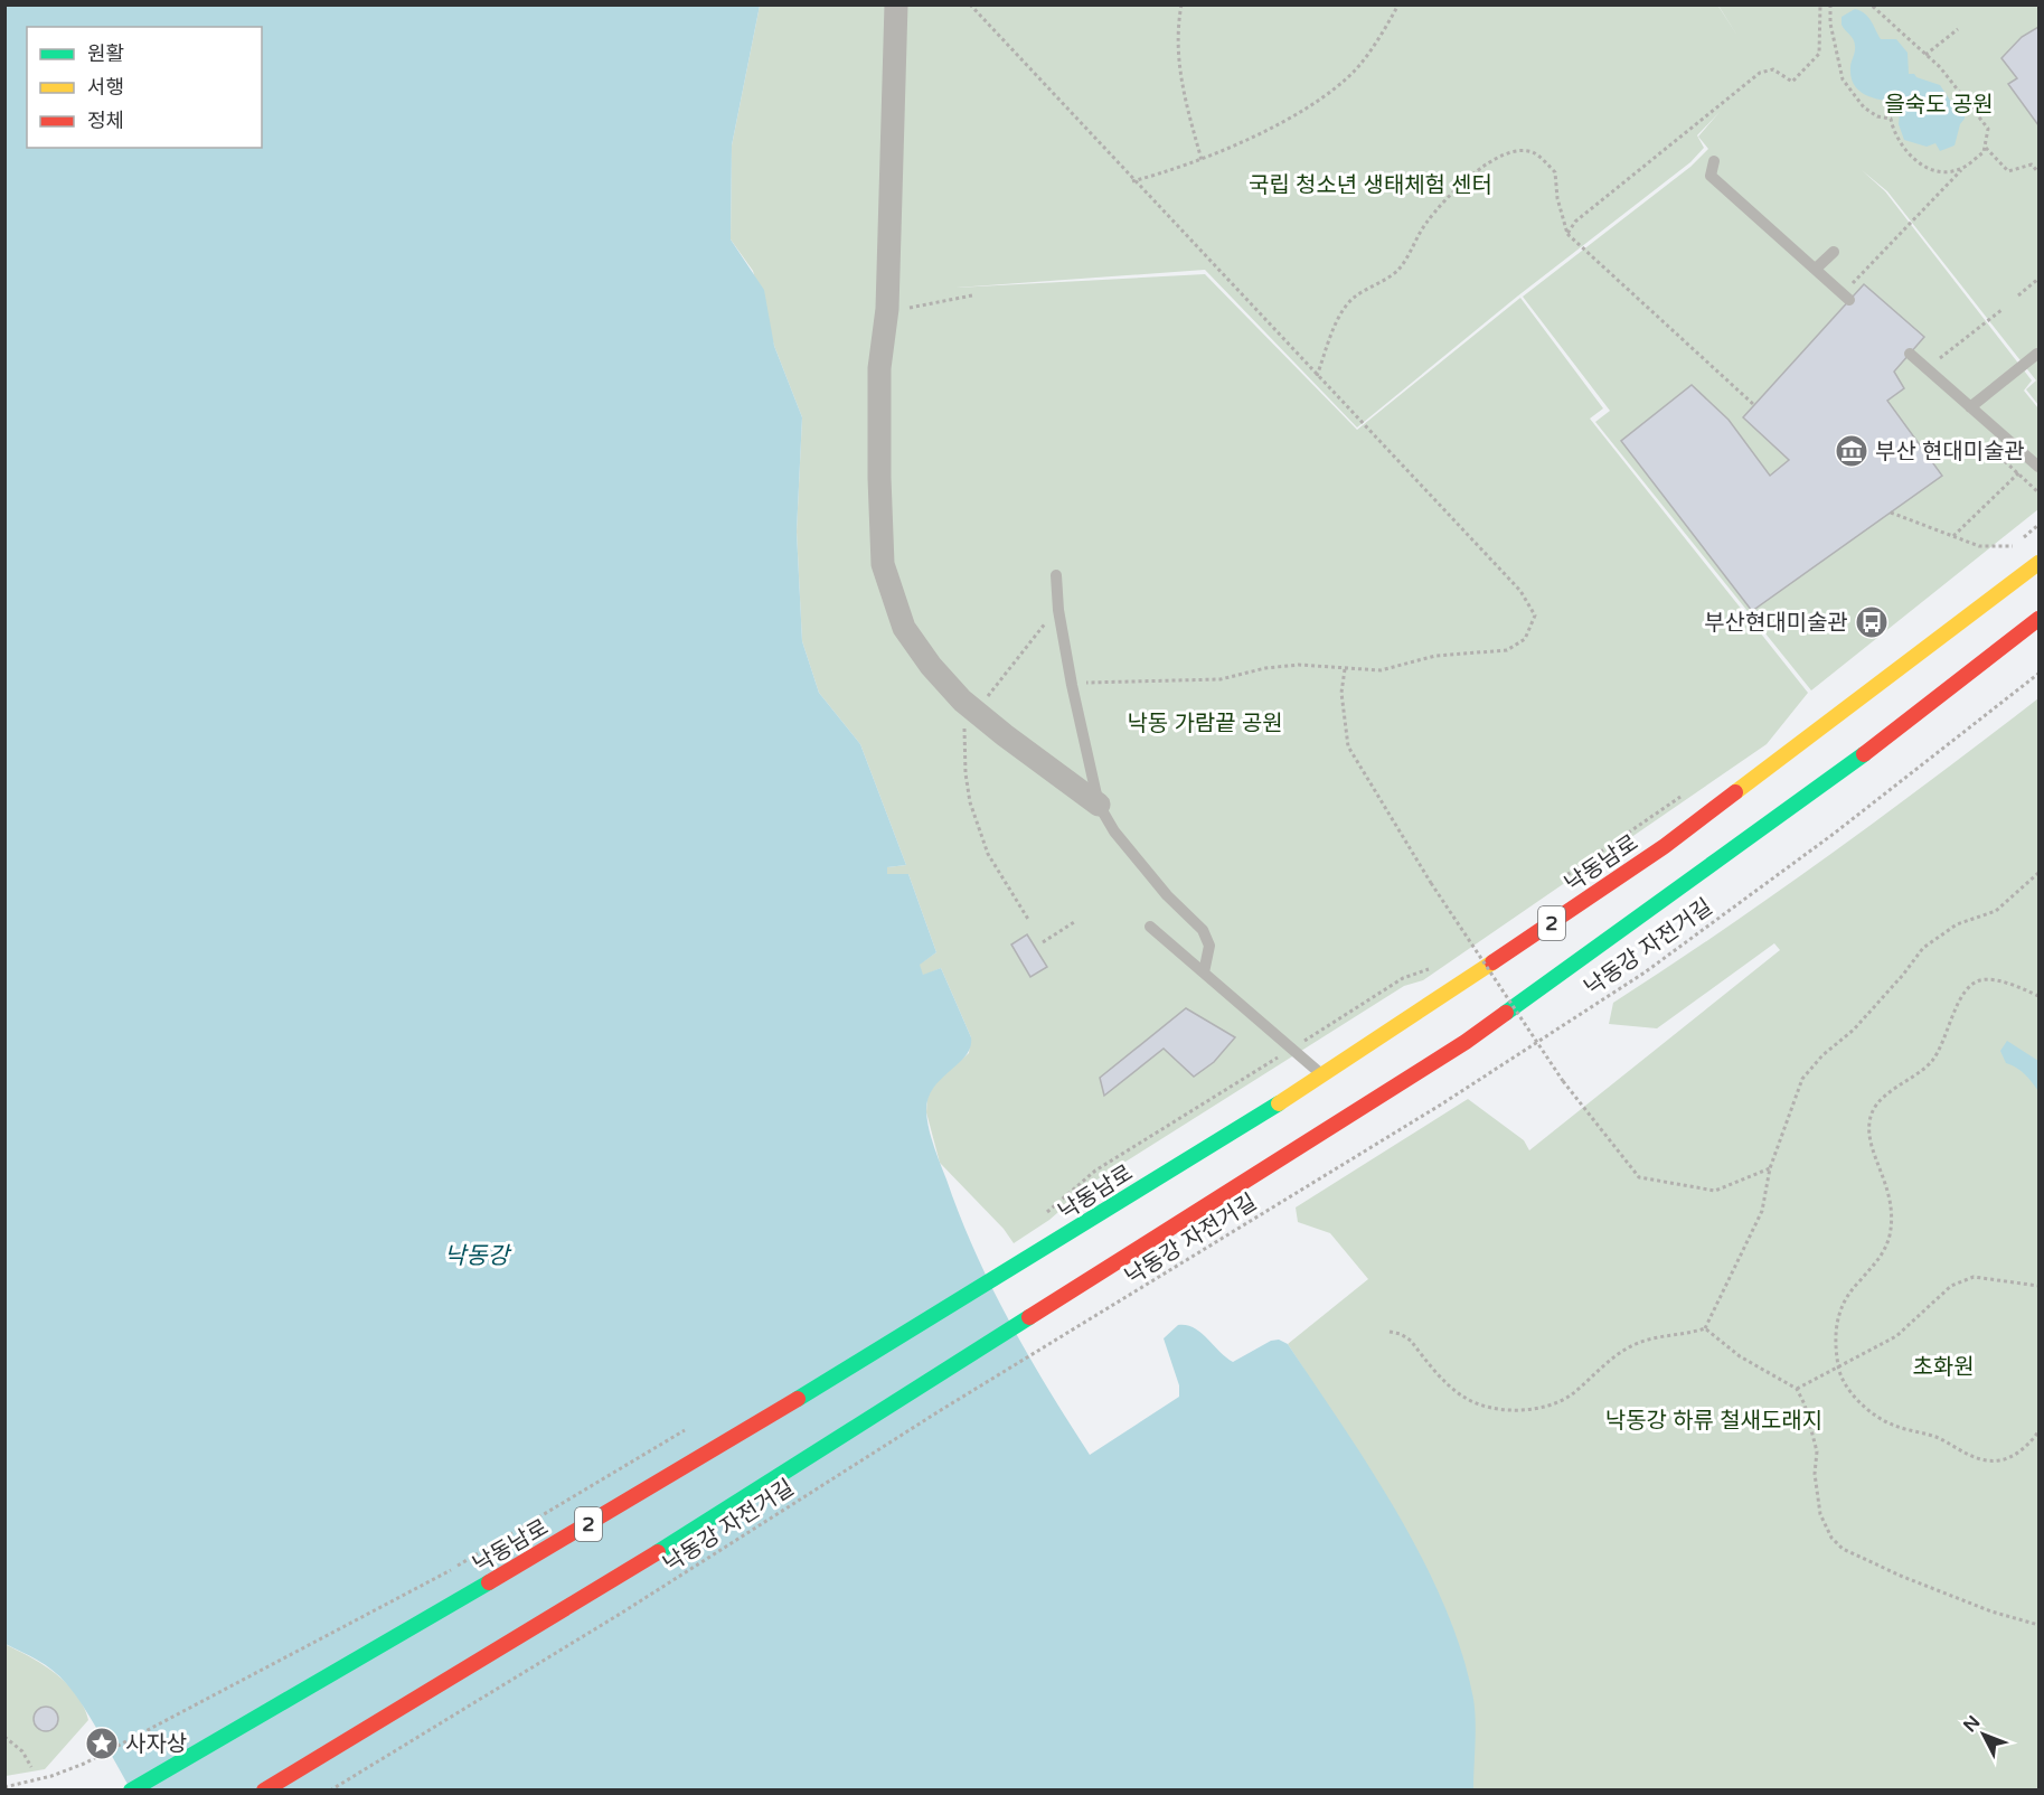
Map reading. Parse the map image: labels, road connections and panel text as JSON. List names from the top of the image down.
{
  "streets": {
    "main road": ["낙동남로", "2"],
    "path": ["낙동강 자전거길"]
  },
  "water": ["낙동강"],
  "parks": [
    "을숙도 공원",
    "국립 청소년 생태체험 센터",
    "낙동 가람끝 공원",
    "초화원",
    "낙동강 하류 철새도래지"
  ],
  "places": {
    "museum": ["부산 현대미술관"],
    "bus stop": ["부산현대미술관"],
    "place": ["사자상"]
  },
  "legend": ["원활", "서행", "정체"],
  "north": "top left"
}
